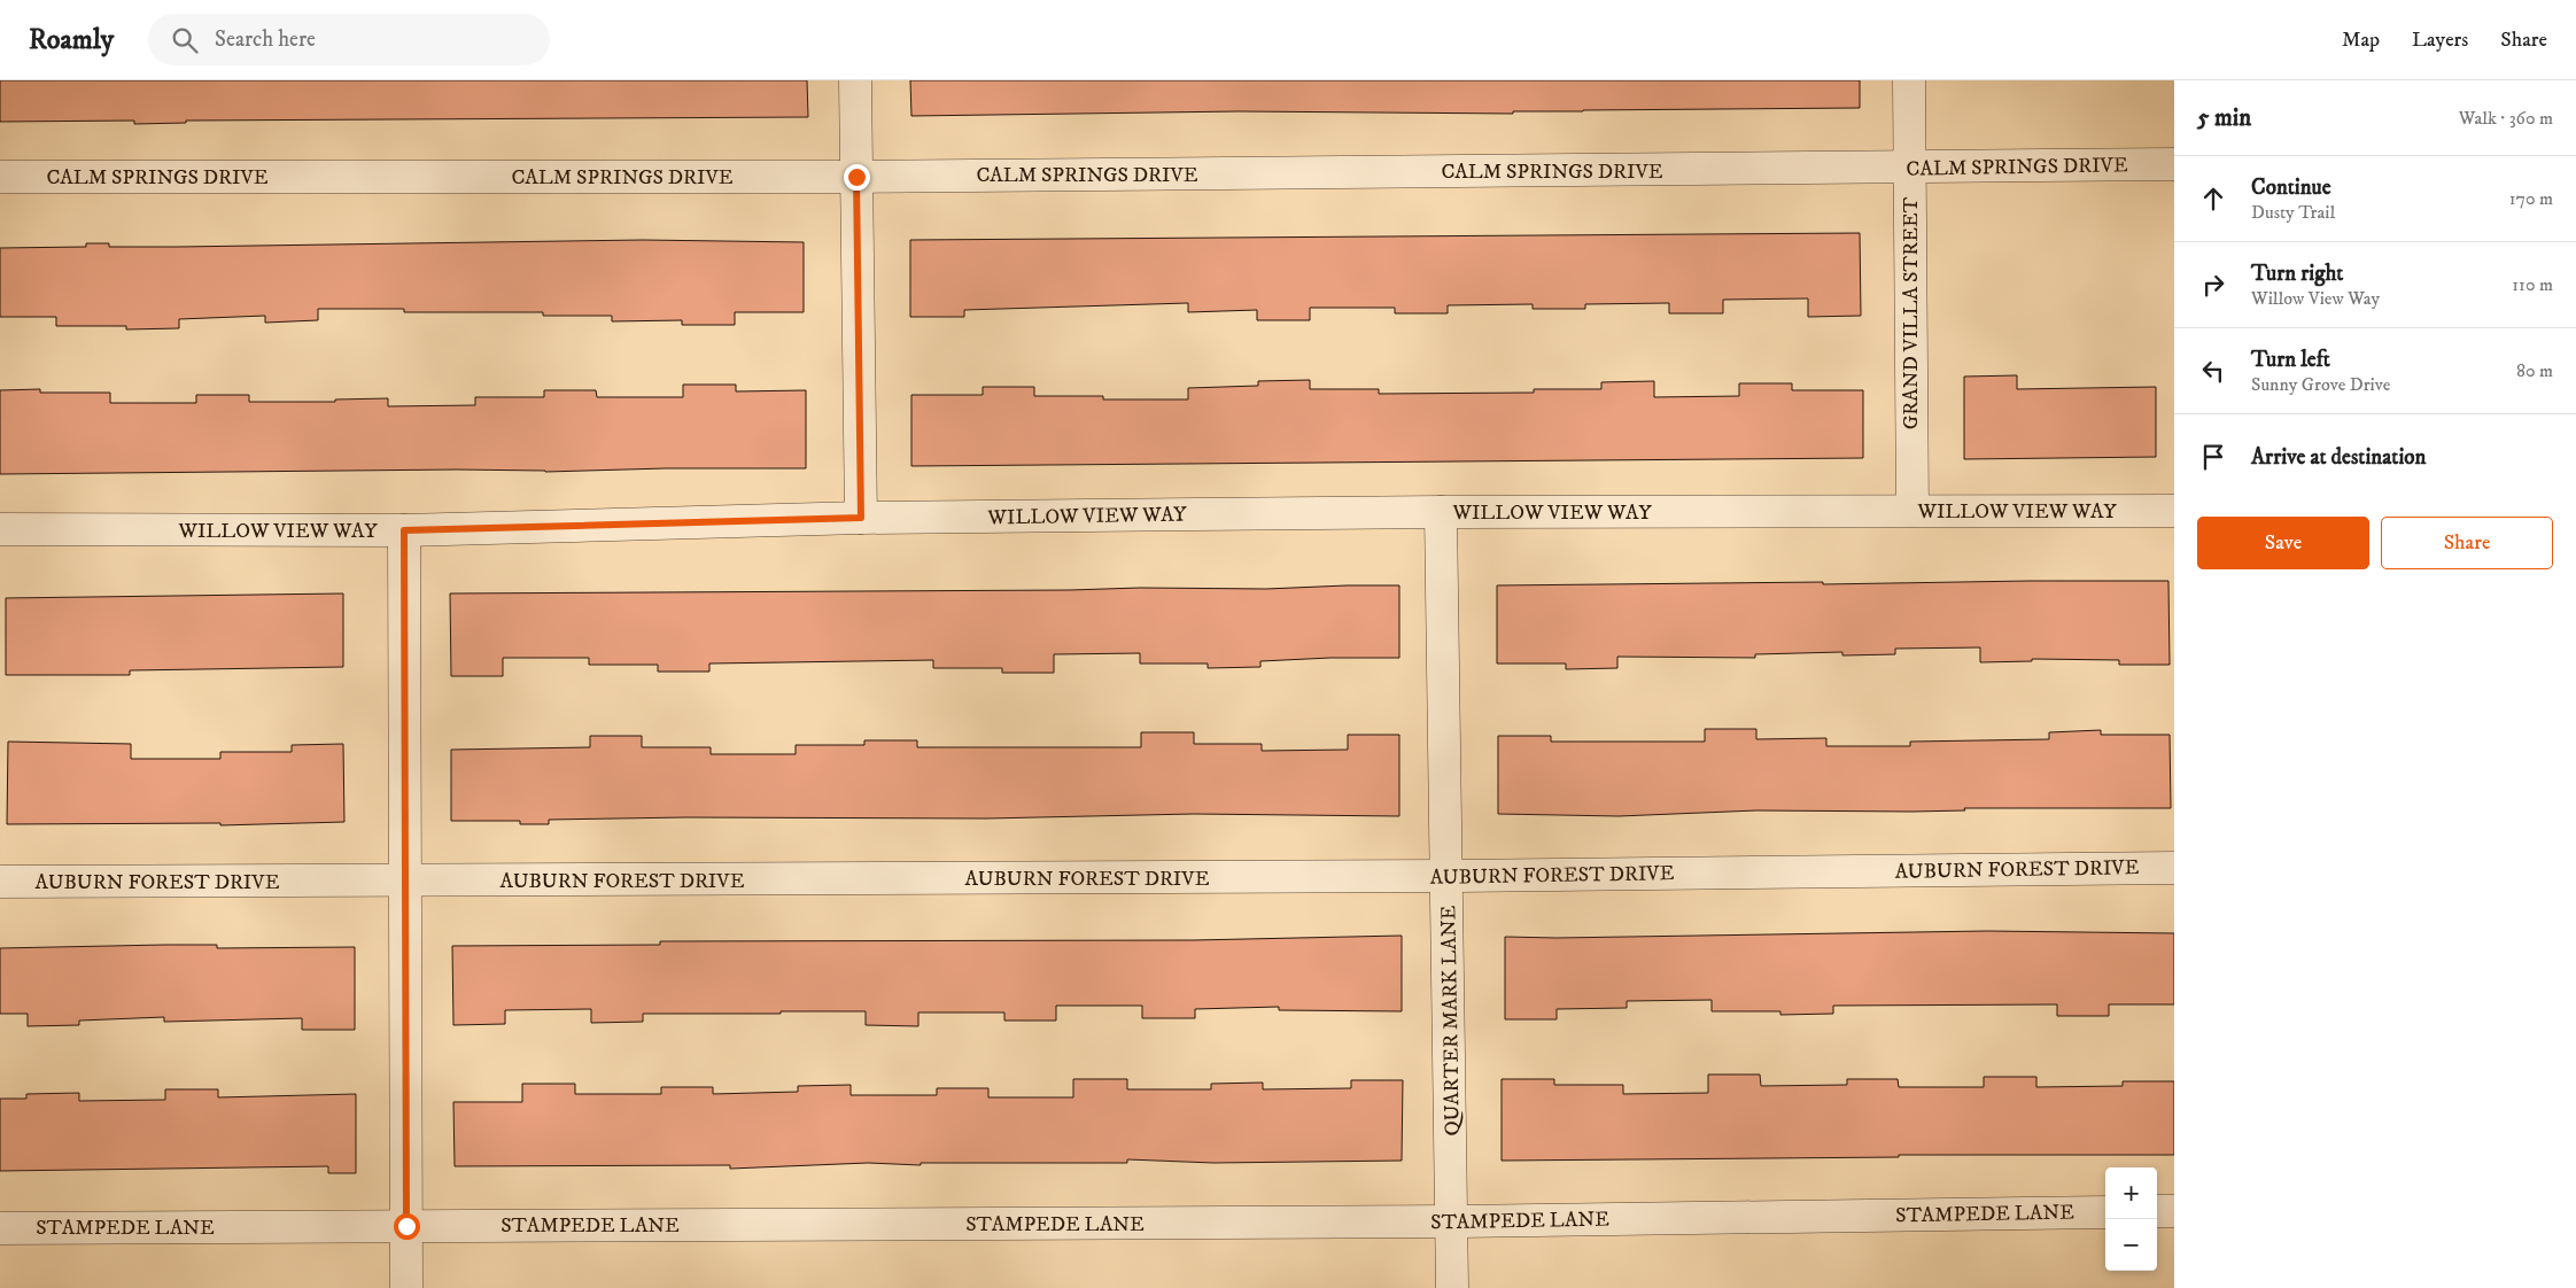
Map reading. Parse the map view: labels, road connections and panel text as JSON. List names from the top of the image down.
{
  "streets": {
    "street": [
      "CALM SPRINGS DRIVE",
      "GRAND VILLA STREET",
      "WILLOW VIEW WAY",
      "AUBURN FOREST DRIVE",
      "QUARTER MARK LANE",
      "STAMPEDE LANE"
    ]
  },
  "crossings": [
    ["CALM SPRINGS DRIVE", "GRAND VILLA STREET"],
    ["GRAND VILLA STREET", "WILLOW VIEW WAY"],
    ["WILLOW VIEW WAY", "QUARTER MARK LANE"],
    ["AUBURN FOREST DRIVE", "QUARTER MARK LANE"],
    ["QUARTER MARK LANE", "STAMPEDE LANE"]
  ],
  "page": {
    "header": "Roamly",
    "search": "Search here",
    "nav": ["Map", "Layers", "Share"],
    "heading": ["5 min", "Walk · 360 m"],
    "list": [
      ["Continue", "Dusty Trail", "170 m"],
      ["Turn right", "Willow View Way", "110 m"],
      ["Turn left", "Sunny Grove Drive", "80 m"],
      "Arrive at destination"
    ],
    "buttons": ["Save", "Share"],
    "map_buttons": ["+", "−"]
  }
}
